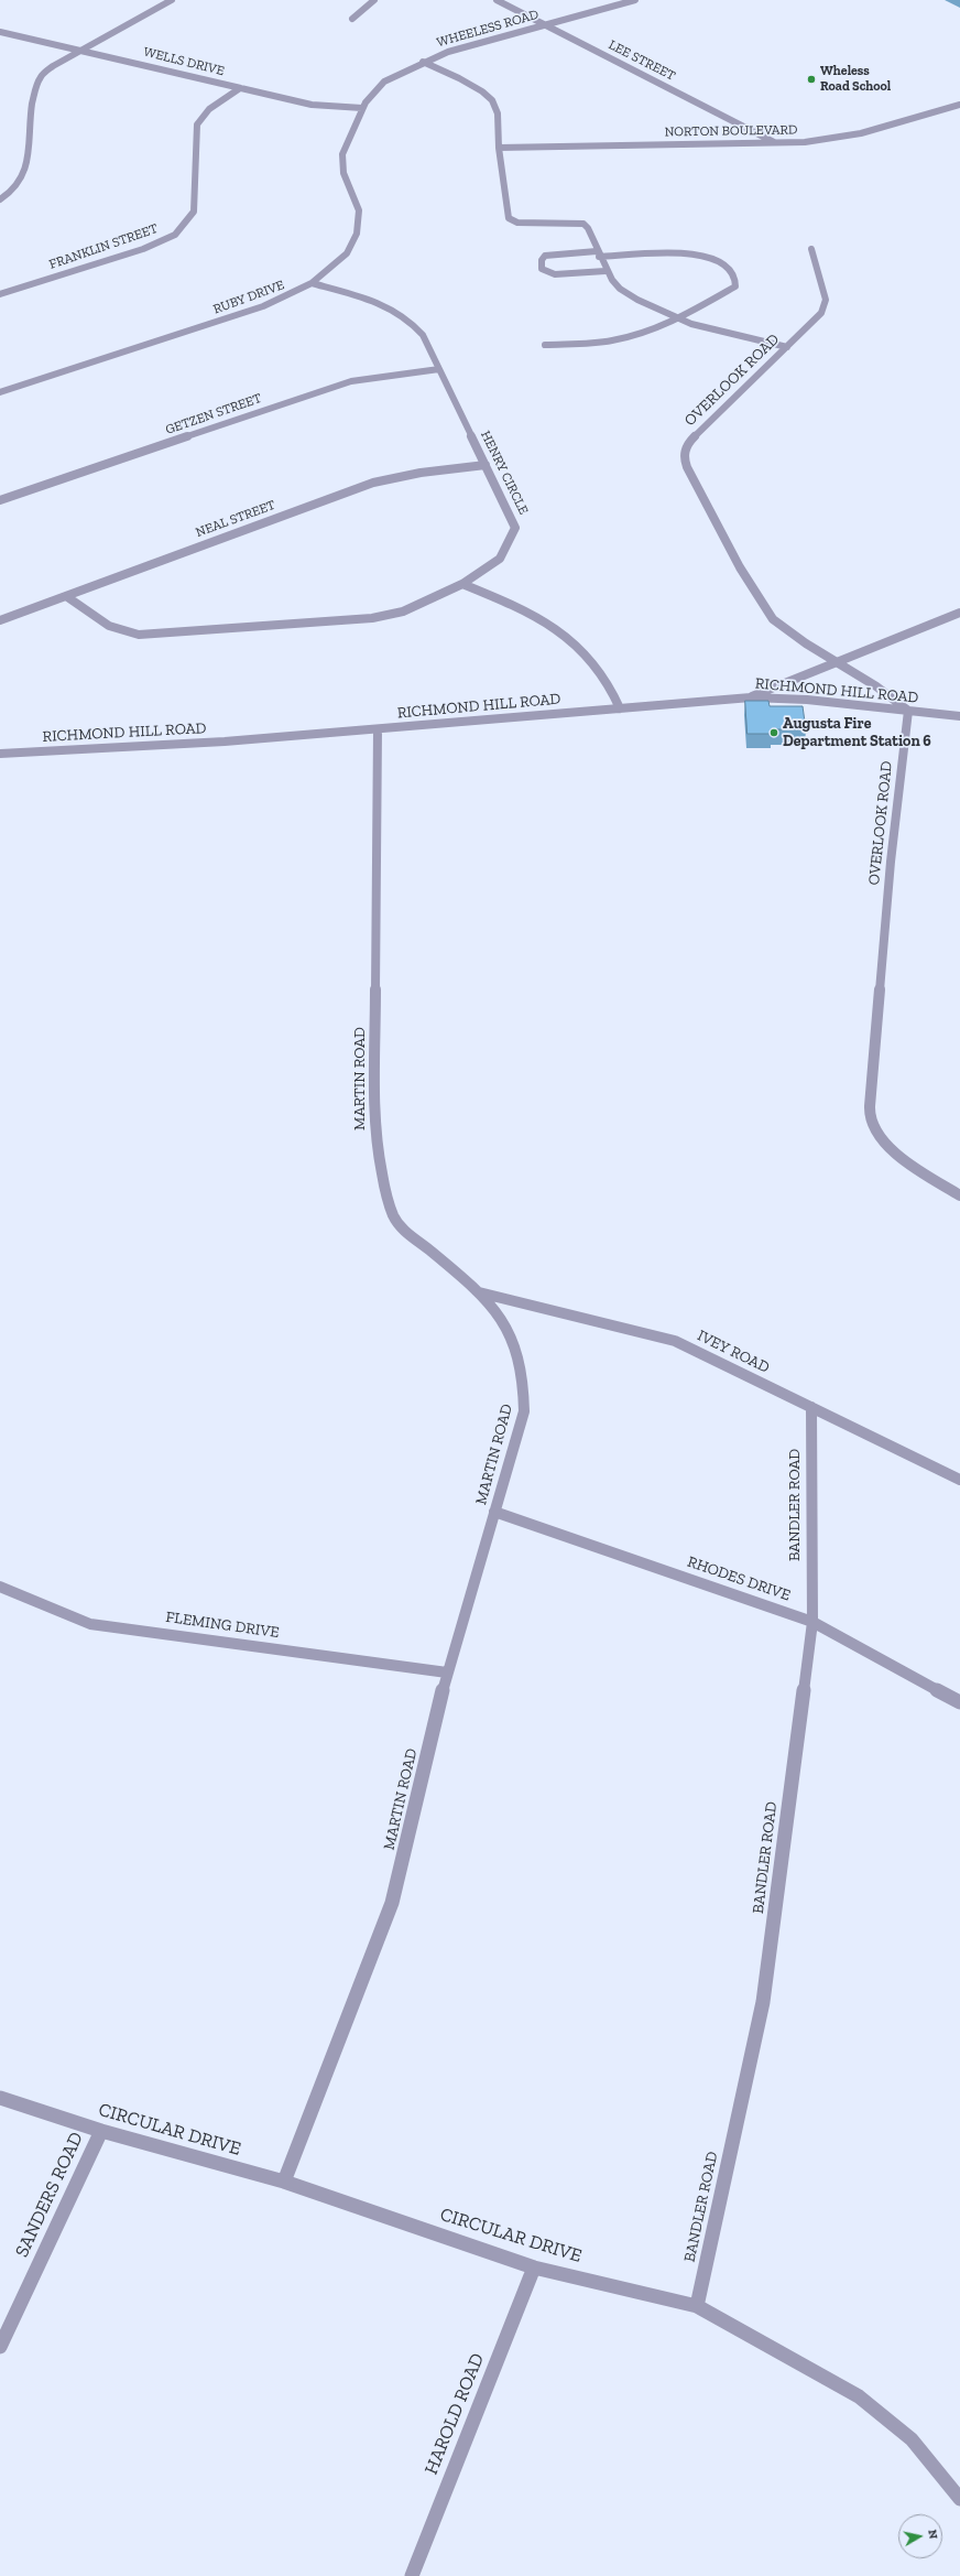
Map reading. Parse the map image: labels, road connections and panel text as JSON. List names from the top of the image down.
{
  "streets": {
    "street": [
      "WHEELESS ROAD",
      "LEE STREET",
      "WELLS DRIVE",
      "NORTON BOULEVARD",
      "FRANKLIN STREET",
      "RUBY DRIVE",
      "OVERLOOK ROAD",
      "GETZEN STREET",
      "HENRY CIRCLE",
      "NEAL STREET",
      "RICHMOND HILL ROAD",
      "MARTIN ROAD",
      "IVEY ROAD",
      "BANDLER ROAD",
      "RHODES DRIVE",
      "FLEMING DRIVE",
      "CIRCULAR DRIVE",
      "SANDERS ROAD",
      "HAROLD ROAD"
    ]
  },
  "crossings": [
    ["WHEELESS ROAD", "LEE STREET"],
    ["WHEELESS ROAD", "WELLS DRIVE"],
    ["WHEELESS ROAD", "RUBY DRIVE"],
    ["LEE STREET", "NORTON BOULEVARD"],
    ["WELLS DRIVE", "FRANKLIN STREET"],
    ["WELLS DRIVE", "RUBY DRIVE"],
    ["RUBY DRIVE", "HENRY CIRCLE"],
    ["OVERLOOK ROAD", "RICHMOND HILL ROAD"],
    ["GETZEN STREET", "HENRY CIRCLE"],
    ["HENRY CIRCLE", "NEAL STREET"],
    ["RICHMOND HILL ROAD", "MARTIN ROAD"],
    ["MARTIN ROAD", "IVEY ROAD"],
    ["MARTIN ROAD", "RHODES DRIVE"],
    ["MARTIN ROAD", "FLEMING DRIVE"],
    ["MARTIN ROAD", "CIRCULAR DRIVE"],
    ["IVEY ROAD", "BANDLER ROAD"],
    ["BANDLER ROAD", "RHODES DRIVE"],
    ["BANDLER ROAD", "CIRCULAR DRIVE"],
    ["CIRCULAR DRIVE", "SANDERS ROAD"],
    ["CIRCULAR DRIVE", "HAROLD ROAD"]
  ],
  "places": ["Wheless Road School", "Augusta Fire Department Station 6"],
  "north": "right"
}
